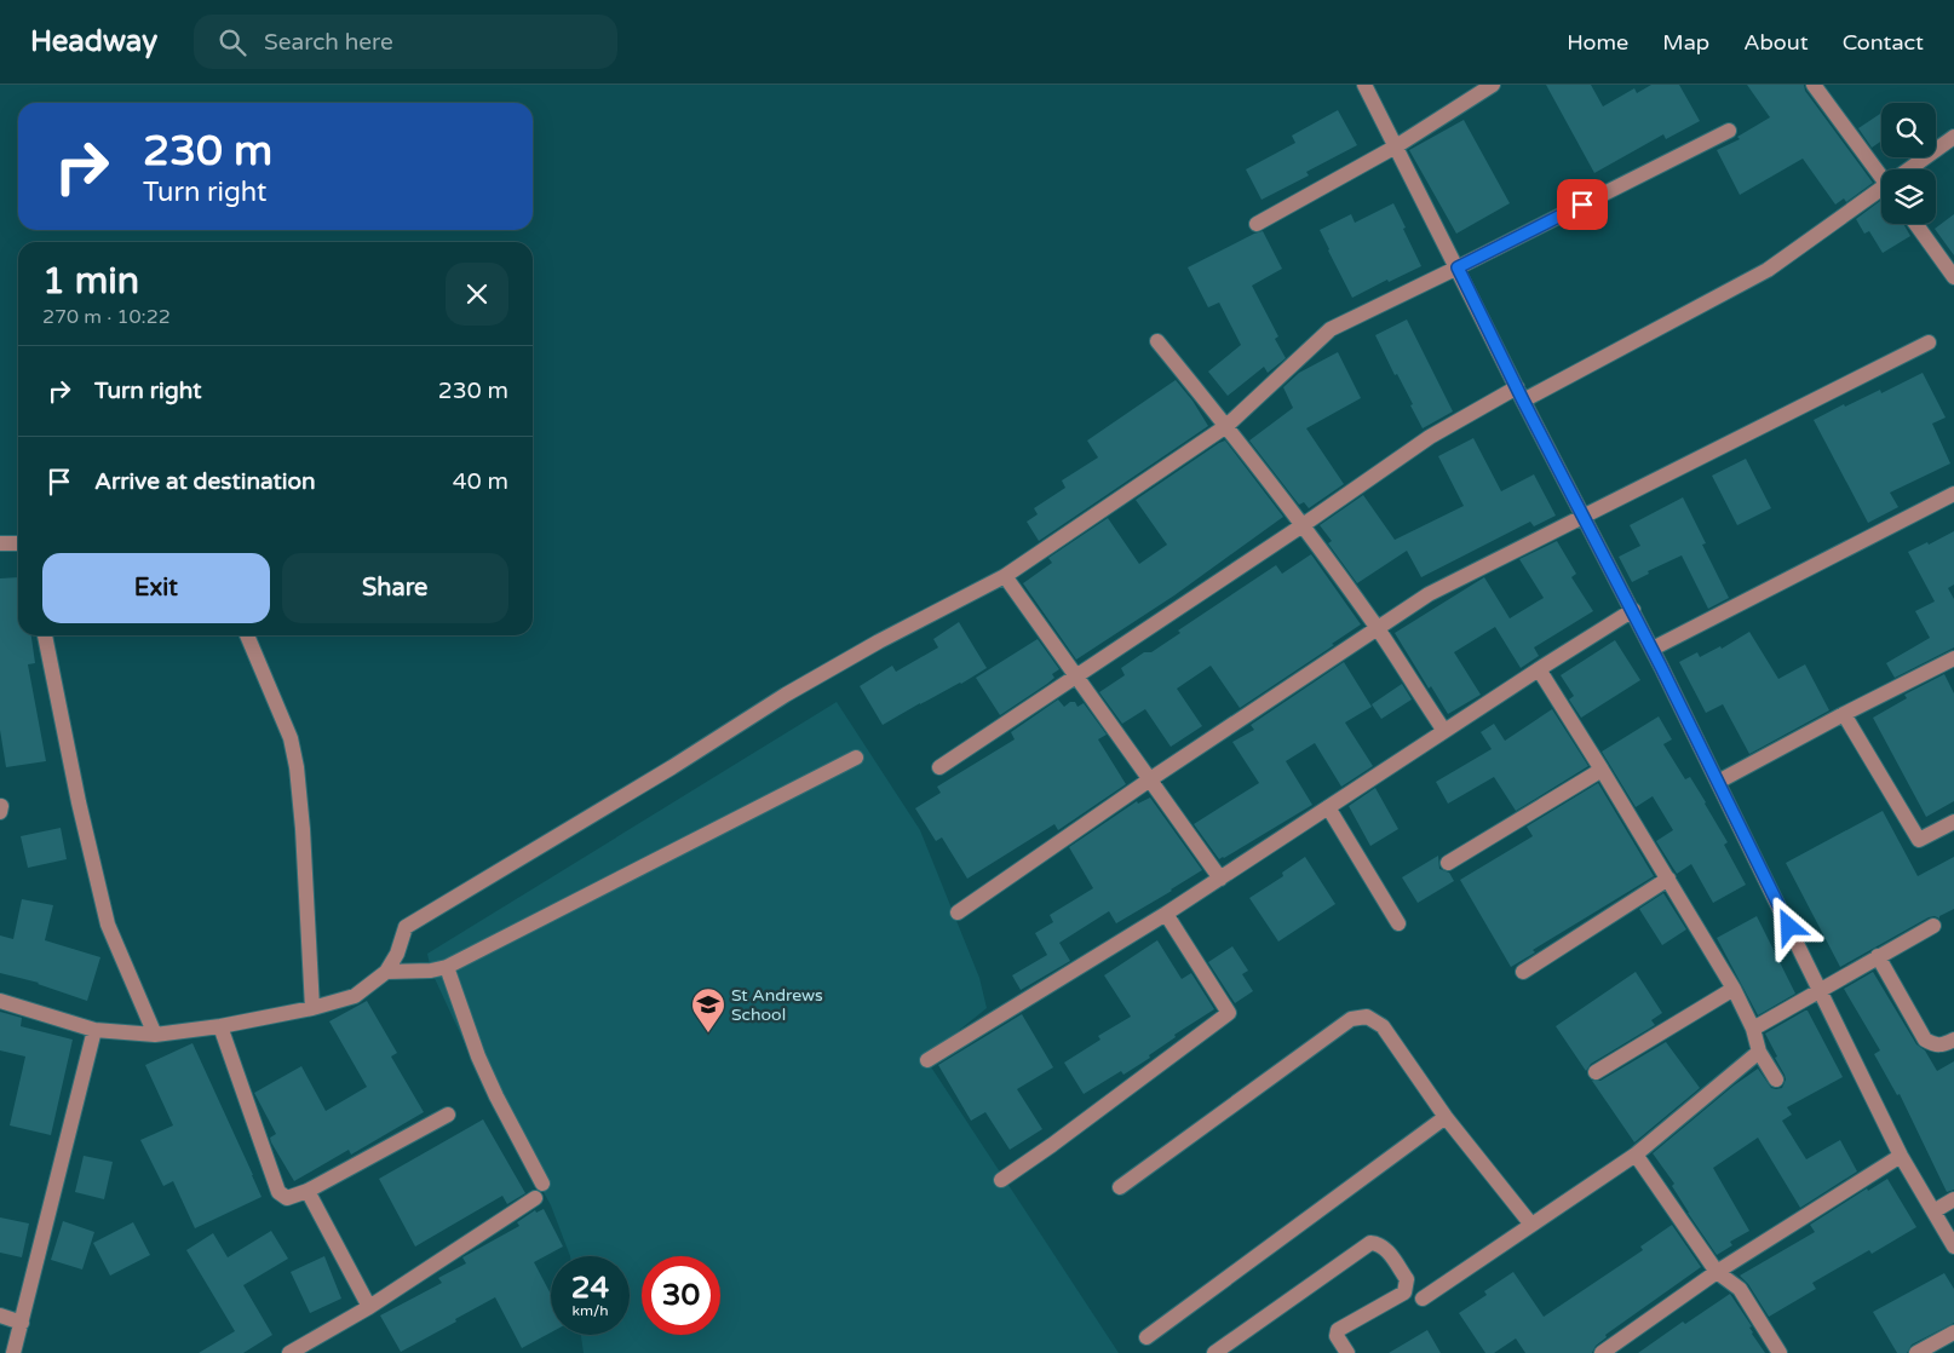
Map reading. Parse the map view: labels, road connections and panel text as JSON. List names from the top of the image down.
{
  "places": {
    "school or university": ["St Andrews School"]
  },
  "page": {
    "header": "Headway",
    "search": "Search here",
    "nav": [
      "Home",
      "Map",
      "About",
      "Contact"
    ],
    "turn": ["230 m", "Turn right"],
    "heading": ["1 min", "270 m · 10:22"],
    "list": [
      {
        "name": "Turn right",
        "value": "230 m"
      },
      {
        "name": "Arrive at destination",
        "value": "40 m"
      }
    ],
    "buttons": ["Exit", "Share"],
    "speed": "24 km/h",
    "limit": "30"
  }
}
